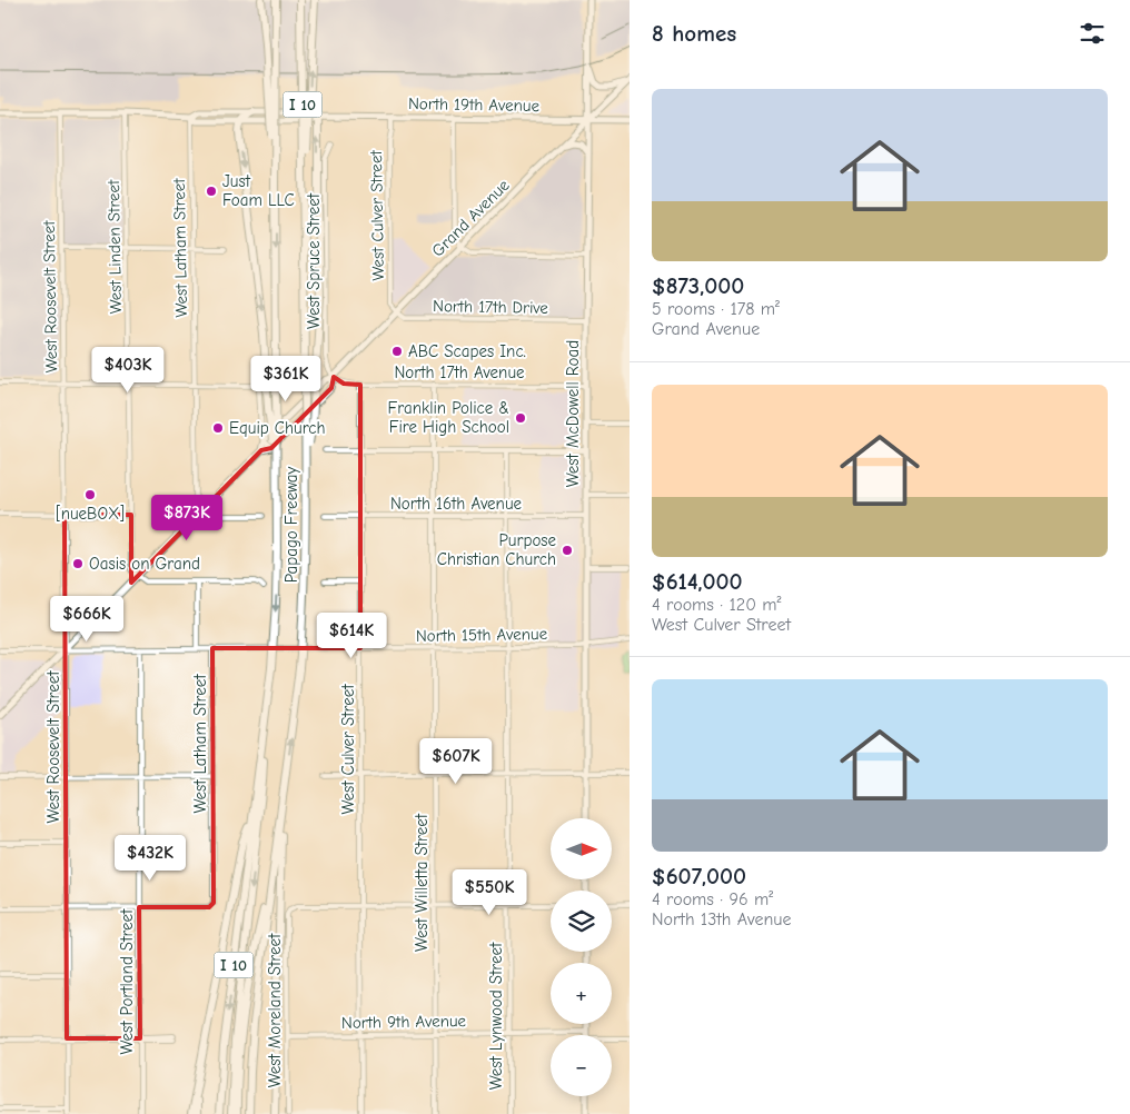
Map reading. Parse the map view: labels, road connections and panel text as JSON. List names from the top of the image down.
{
  "streets": {
    "highway": ["I 10", "Papago Freeway"],
    "main road": ["North 19th Avenue", "Grand Avenue", "West McDowell Road"],
    "street": [
      "West Culver Street",
      "West Linden Street",
      "West Latham Street",
      "West Spruce Street",
      "West Roosevelt Street",
      "North 17th Drive",
      "North 17th Avenue",
      "North 16th Avenue",
      "North 15th Avenue",
      "West Willetta Street",
      "West Portland Street",
      "West Moreland Street",
      "West Lynwood Street",
      "North 9th Avenue"
    ]
  },
  "crossings": [
    ["North 19th Avenue", "West Culver Street"],
    ["North 19th Avenue", "Grand Avenue"],
    ["North 19th Avenue", "West Linden Street"],
    ["North 19th Avenue", "West Latham Street"],
    ["North 19th Avenue", "West Roosevelt Street"],
    ["North 19th Avenue", "West McDowell Road"],
    ["West Culver Street", "Grand Avenue"],
    ["West Culver Street", "North 17th Drive"],
    ["West Culver Street", "North 17th Avenue"],
    ["West Culver Street", "North 16th Avenue"],
    ["West Culver Street", "North 15th Avenue"],
    ["West Culver Street", "West Moreland Street"],
    ["West Culver Street", "North 9th Avenue"],
    ["Grand Avenue", "West Spruce Street"],
    ["Grand Avenue", "North 17th Drive"],
    ["Grand Avenue", "North 17th Avenue"],
    ["Grand Avenue", "West McDowell Road"],
    ["West Latham Street", "North 15th Avenue"],
    ["West Latham Street", "West Portland Street"],
    ["West Spruce Street", "North 17th Avenue"],
    ["West Roosevelt Street", "North 15th Avenue"],
    ["North 17th Drive", "West McDowell Road"],
    ["North 17th Avenue", "West McDowell Road"],
    ["North 17th Avenue", "West Willetta Street"],
    ["West McDowell Road", "North 16th Avenue"],
    ["West McDowell Road", "North 15th Avenue"],
    ["North 16th Avenue", "West Willetta Street"],
    ["North 16th Avenue", "West Lynwood Street"],
    ["North 15th Avenue", "West Willetta Street"],
    ["North 15th Avenue", "West Portland Street"],
    ["North 15th Avenue", "West Lynwood Street"],
    ["West Willetta Street", "North 9th Avenue"],
    ["West Moreland Street", "North 9th Avenue"],
    ["West Lynwood Street", "North 9th Avenue"]
  ],
  "places": [
    "Just Foam LLC",
    "ABC Scapes Inc.",
    "Franklin Police & Fire High School",
    "Equip Church",
    "[nueBOX]",
    "Purpose Christian Church",
    "Oasis on Grand"
  ],
  "north": "right",
  "page": {
    "heading": "8 homes",
    "list": [
      {
        "name": "$873,000",
        "note": "5 rooms · 178 m² · Grand Avenue"
      },
      {
        "name": "$614,000",
        "note": "4 rooms · 120 m² · West Culver Street"
      },
      {
        "name": "$607,000",
        "note": "4 rooms · 96 m² · North 13th Avenue"
      }
    ],
    "price": [
      "$403K",
      "$361K",
      "$873K",
      "$666K",
      "$614K",
      "$607K",
      "$432K",
      "$550K"
    ],
    "map_buttons": ["+", "−"]
  }
}
